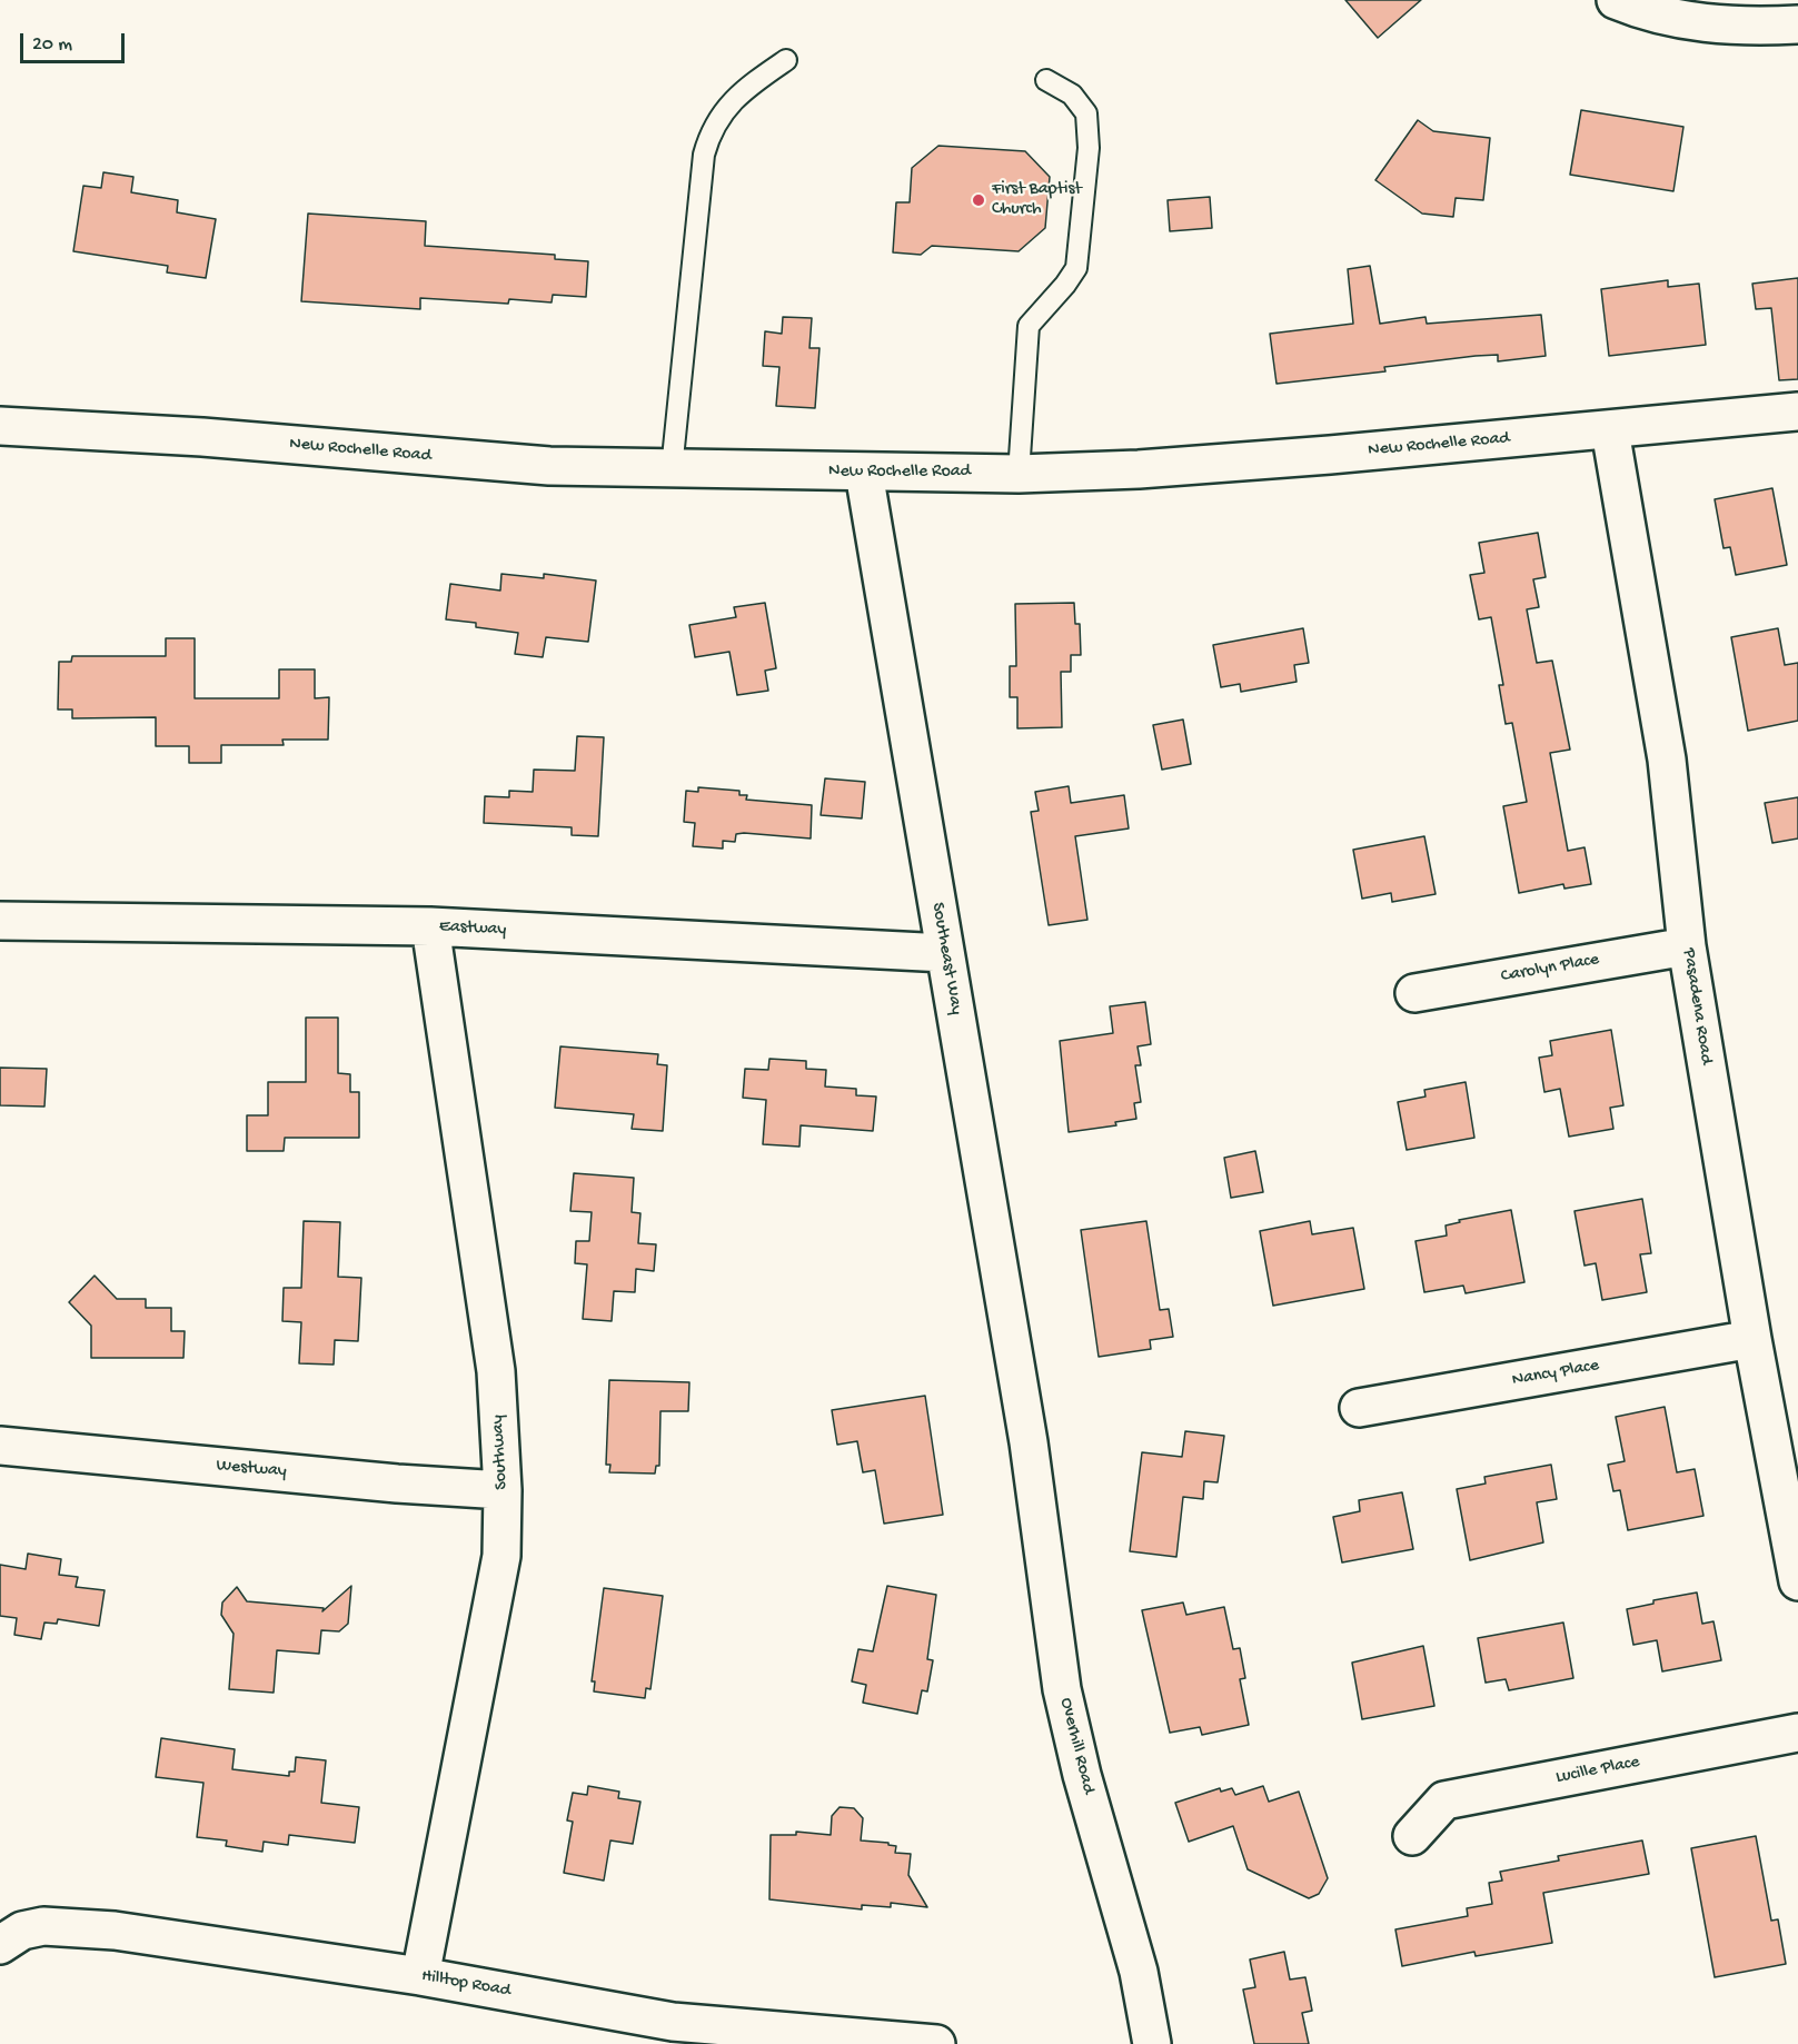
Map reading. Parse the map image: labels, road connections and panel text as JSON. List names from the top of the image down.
{
  "streets": {
    "street": [
      "New Rochelle Road",
      "Eastway",
      "Southeast Way",
      "Carolyn Place",
      "Pasadena Road",
      "Nancy Place",
      "Southway",
      "Westway",
      "Overhill Road",
      "Lucille Place",
      "Hilltop Road"
    ]
  },
  "crossings": [
    ["New Rochelle Road", "Southeast Way"],
    ["New Rochelle Road", "Pasadena Road"],
    ["Eastway", "Southeast Way"],
    ["Eastway", "Southway"],
    ["Southeast Way", "Overhill Road"],
    ["Carolyn Place", "Pasadena Road"],
    ["Pasadena Road", "Nancy Place"],
    ["Southway", "Westway"],
    ["Southway", "Hilltop Road"]
  ],
  "places": ["First Baptist Church"],
  "scale_bar": "20 m"
}
